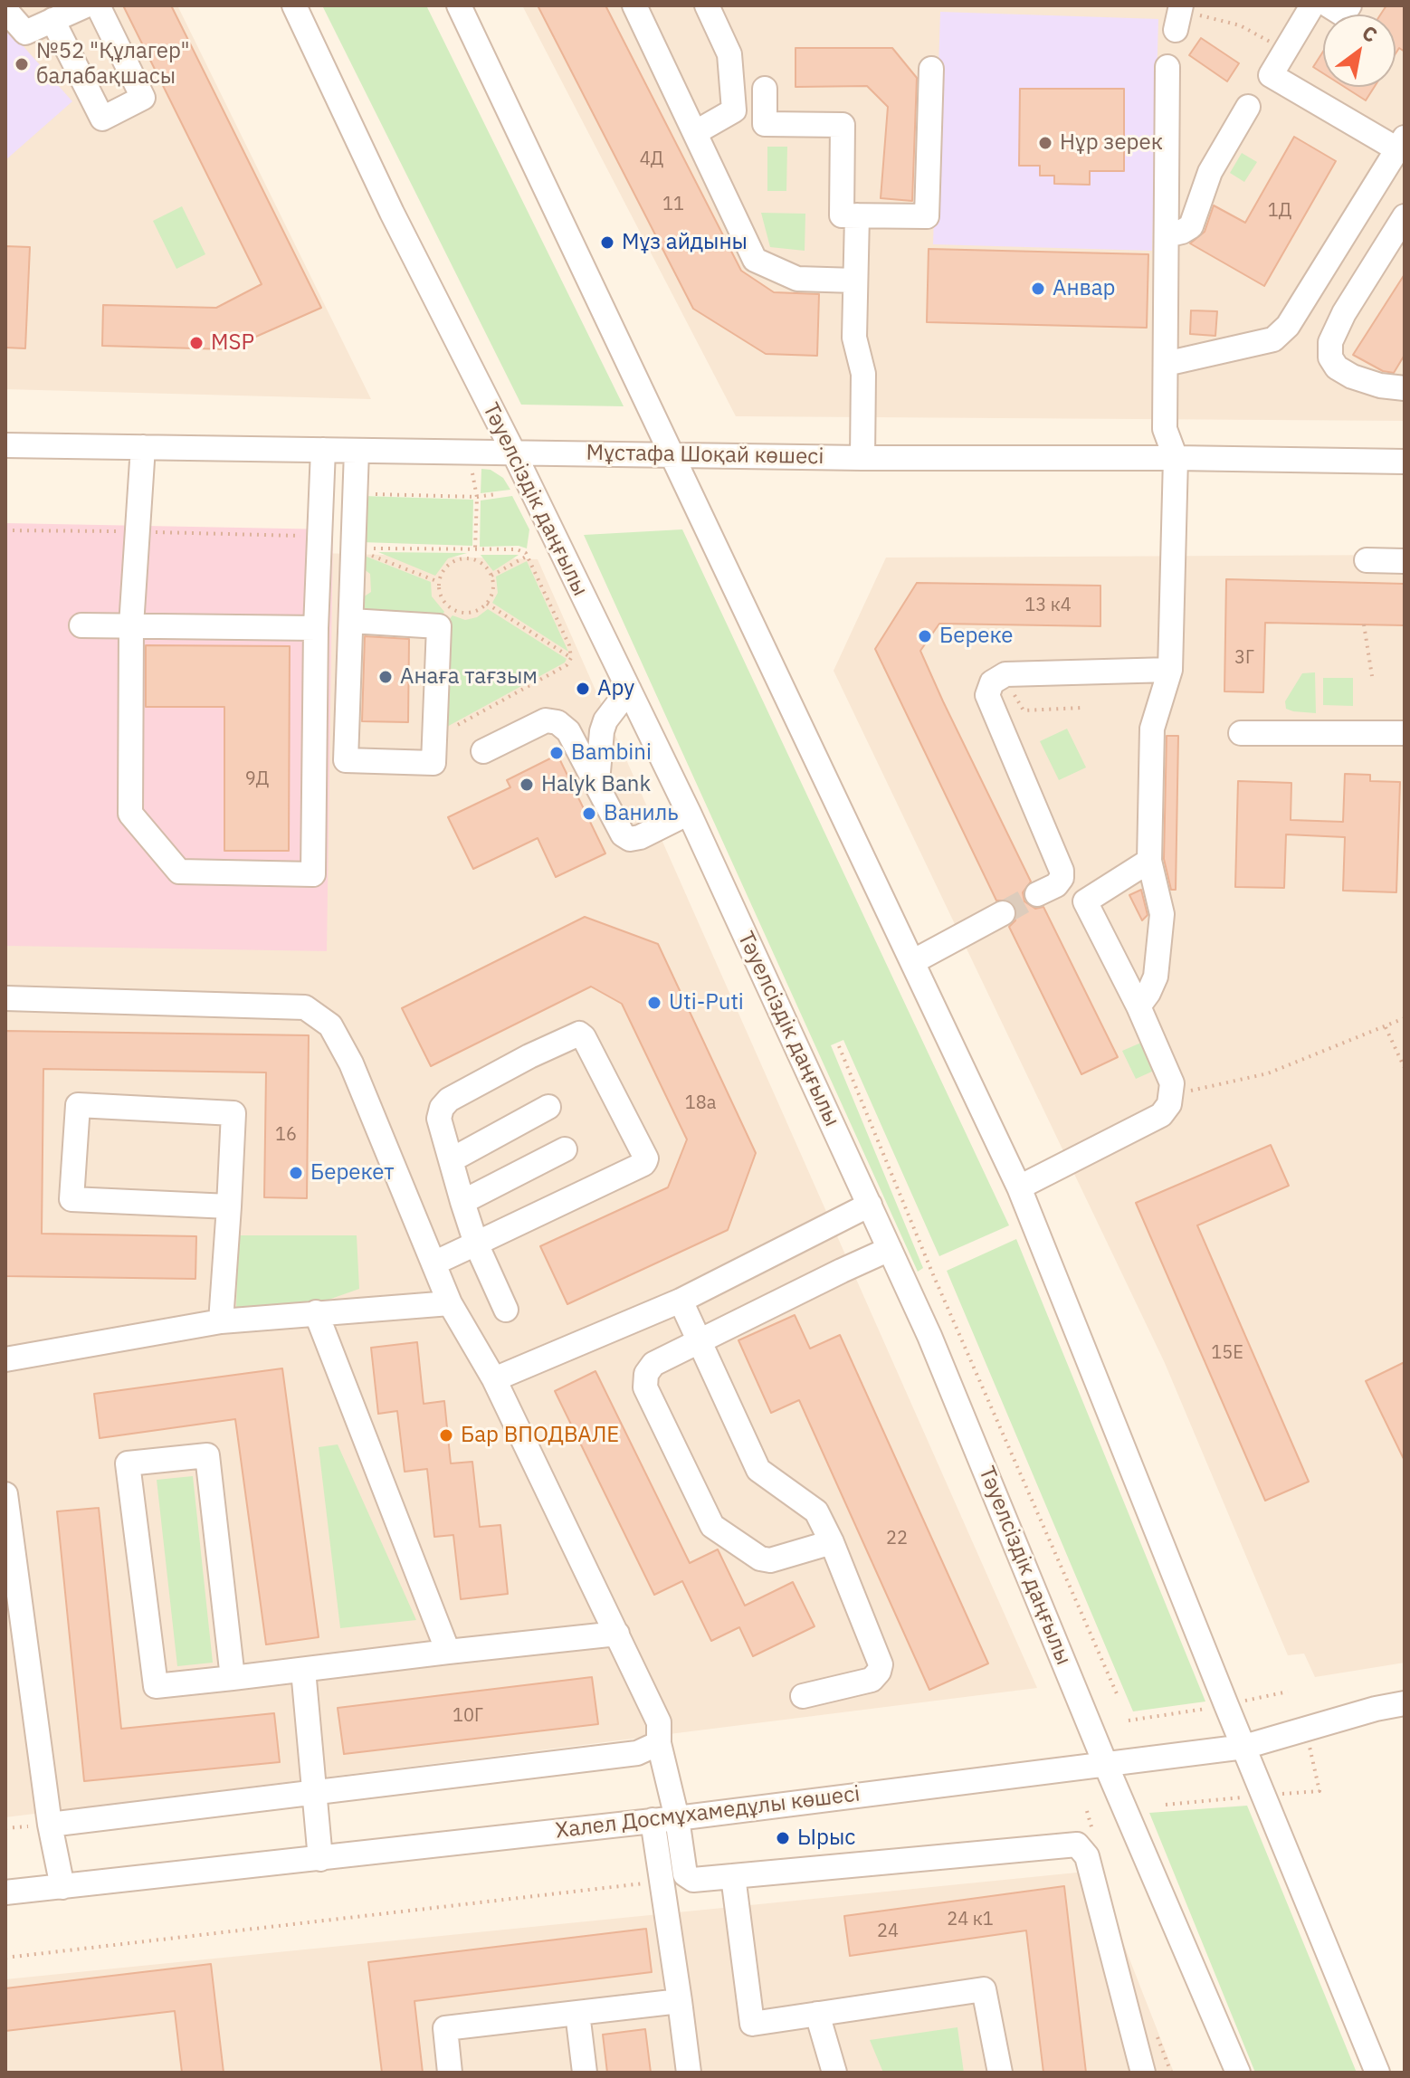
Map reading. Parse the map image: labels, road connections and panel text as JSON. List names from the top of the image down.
{
  "streets": {
    "street": ["Мұстафа Шоқай көшесі", "Тәуелсіздік даңғылы", "Халел Досмұхамедұлы көшесі"]
  },
  "crossings": [
    ["Мұстафа Шоқай көшесі", "Тәуелсіздік даңғылы"],
    ["Тәуелсіздік даңғылы", "Халел Досмұхамедұлы көшесі"]
  ],
  "places": [
    "№52 \"Құлагер\" балабақшасы",
    "Нұр зерек",
    "Мұз айдыны",
    "Анвар",
    "MSP",
    "Береке",
    "Анаға тағзым",
    "Ару",
    "Bambini",
    "Halyk Bank",
    "Ваниль",
    "Uti-Puti",
    "Берекет",
    "Бар ВПОДВАЛЕ",
    "Ырыс"
  ],
  "house_numbers": [
    "4Д",
    "11",
    "1Д",
    "13 к4",
    "3Г",
    "9Д",
    "18а",
    "16",
    "15Е",
    "22",
    "10Г",
    "24 к1",
    "24"
  ],
  "north": "top right"
}
